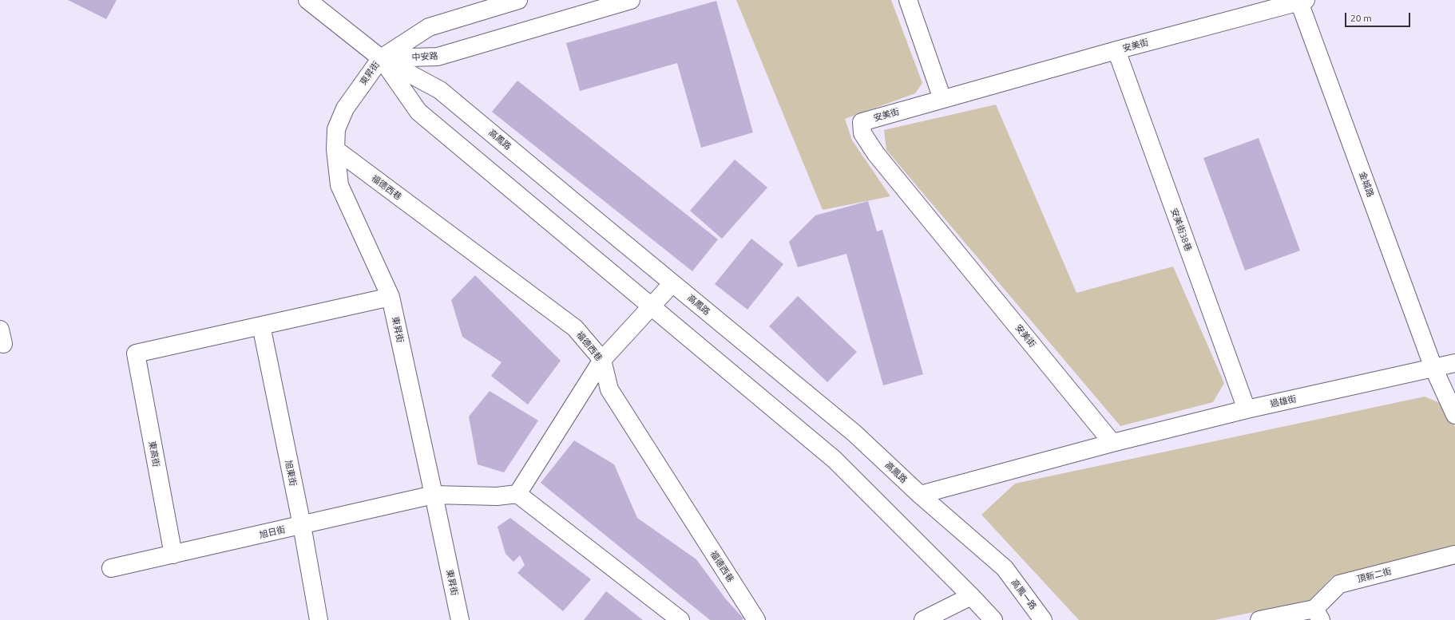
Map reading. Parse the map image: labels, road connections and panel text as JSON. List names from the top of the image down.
{
  "streets": {
    "street": [
      "安美街",
      "中安路",
      "東昇街",
      "高鳳路",
      "金城路",
      "福德西巷",
      "安美街38巷",
      "過雄街",
      "東高街",
      "旭東街",
      "旭日街",
      "頂新二街",
      "高鳳一路"
    ]
  },
  "crossings": [
    ["安美街", "金城路"],
    ["安美街", "安美街38巷"],
    ["安美街", "過雄街"],
    ["中安路", "東昇街"],
    ["中安路", "高鳳路"],
    ["東昇街", "高鳳路"],
    ["東昇街", "福德西巷"],
    ["東昇街", "旭日街"],
    ["高鳳路", "過雄街"],
    ["高鳳路", "高鳳一路"],
    ["金城路", "過雄街"],
    ["安美街38巷", "過雄街"],
    ["東高街", "旭東街"],
    ["東高街", "旭日街"],
    ["旭東街", "旭日街"]
  ],
  "scale_bar": "20 m"
}
